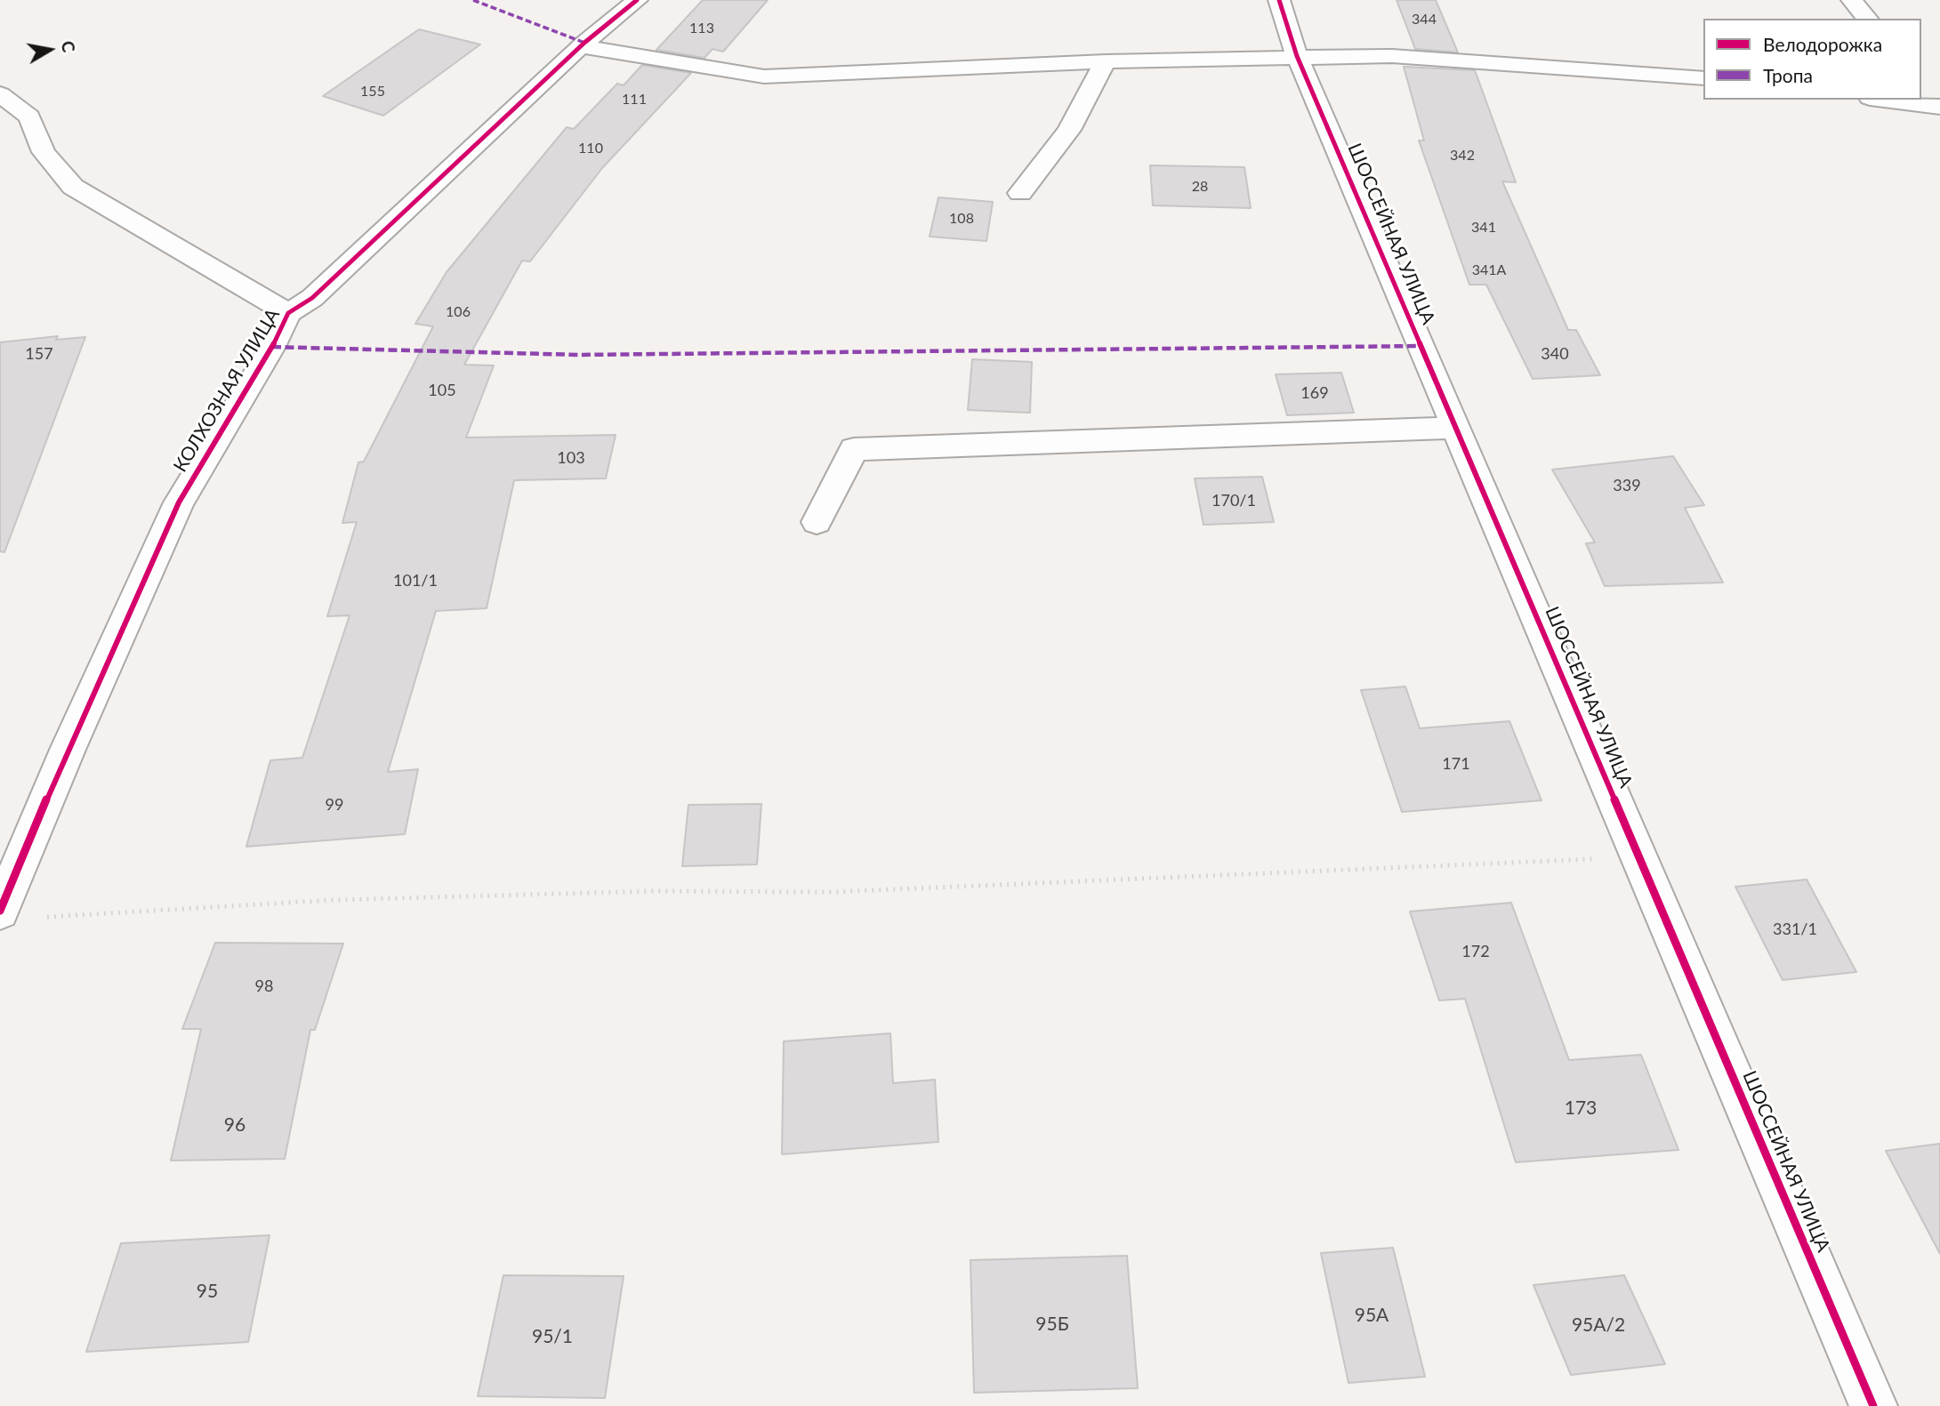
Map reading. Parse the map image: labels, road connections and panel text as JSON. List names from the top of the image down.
{
  "streets": {
    "street": ["ШОССЕЙНАЯ УЛИЦА", "КОЛХОЗНАЯ УЛИЦА"]
  },
  "house_numbers": [
    "344",
    "113",
    "155",
    "111",
    "110",
    "342",
    "28",
    "108",
    "341",
    "341А",
    "106",
    "157",
    "340",
    "105",
    "169",
    "103",
    "339",
    "170/1",
    "101/1",
    "171",
    "99",
    "331/1",
    "172",
    "98",
    "173",
    "96",
    "95",
    "95А",
    "95Б",
    "95А/2",
    "95/1"
  ],
  "legend": ["Велодорожка", "Тропа"],
  "north": "right"
}
